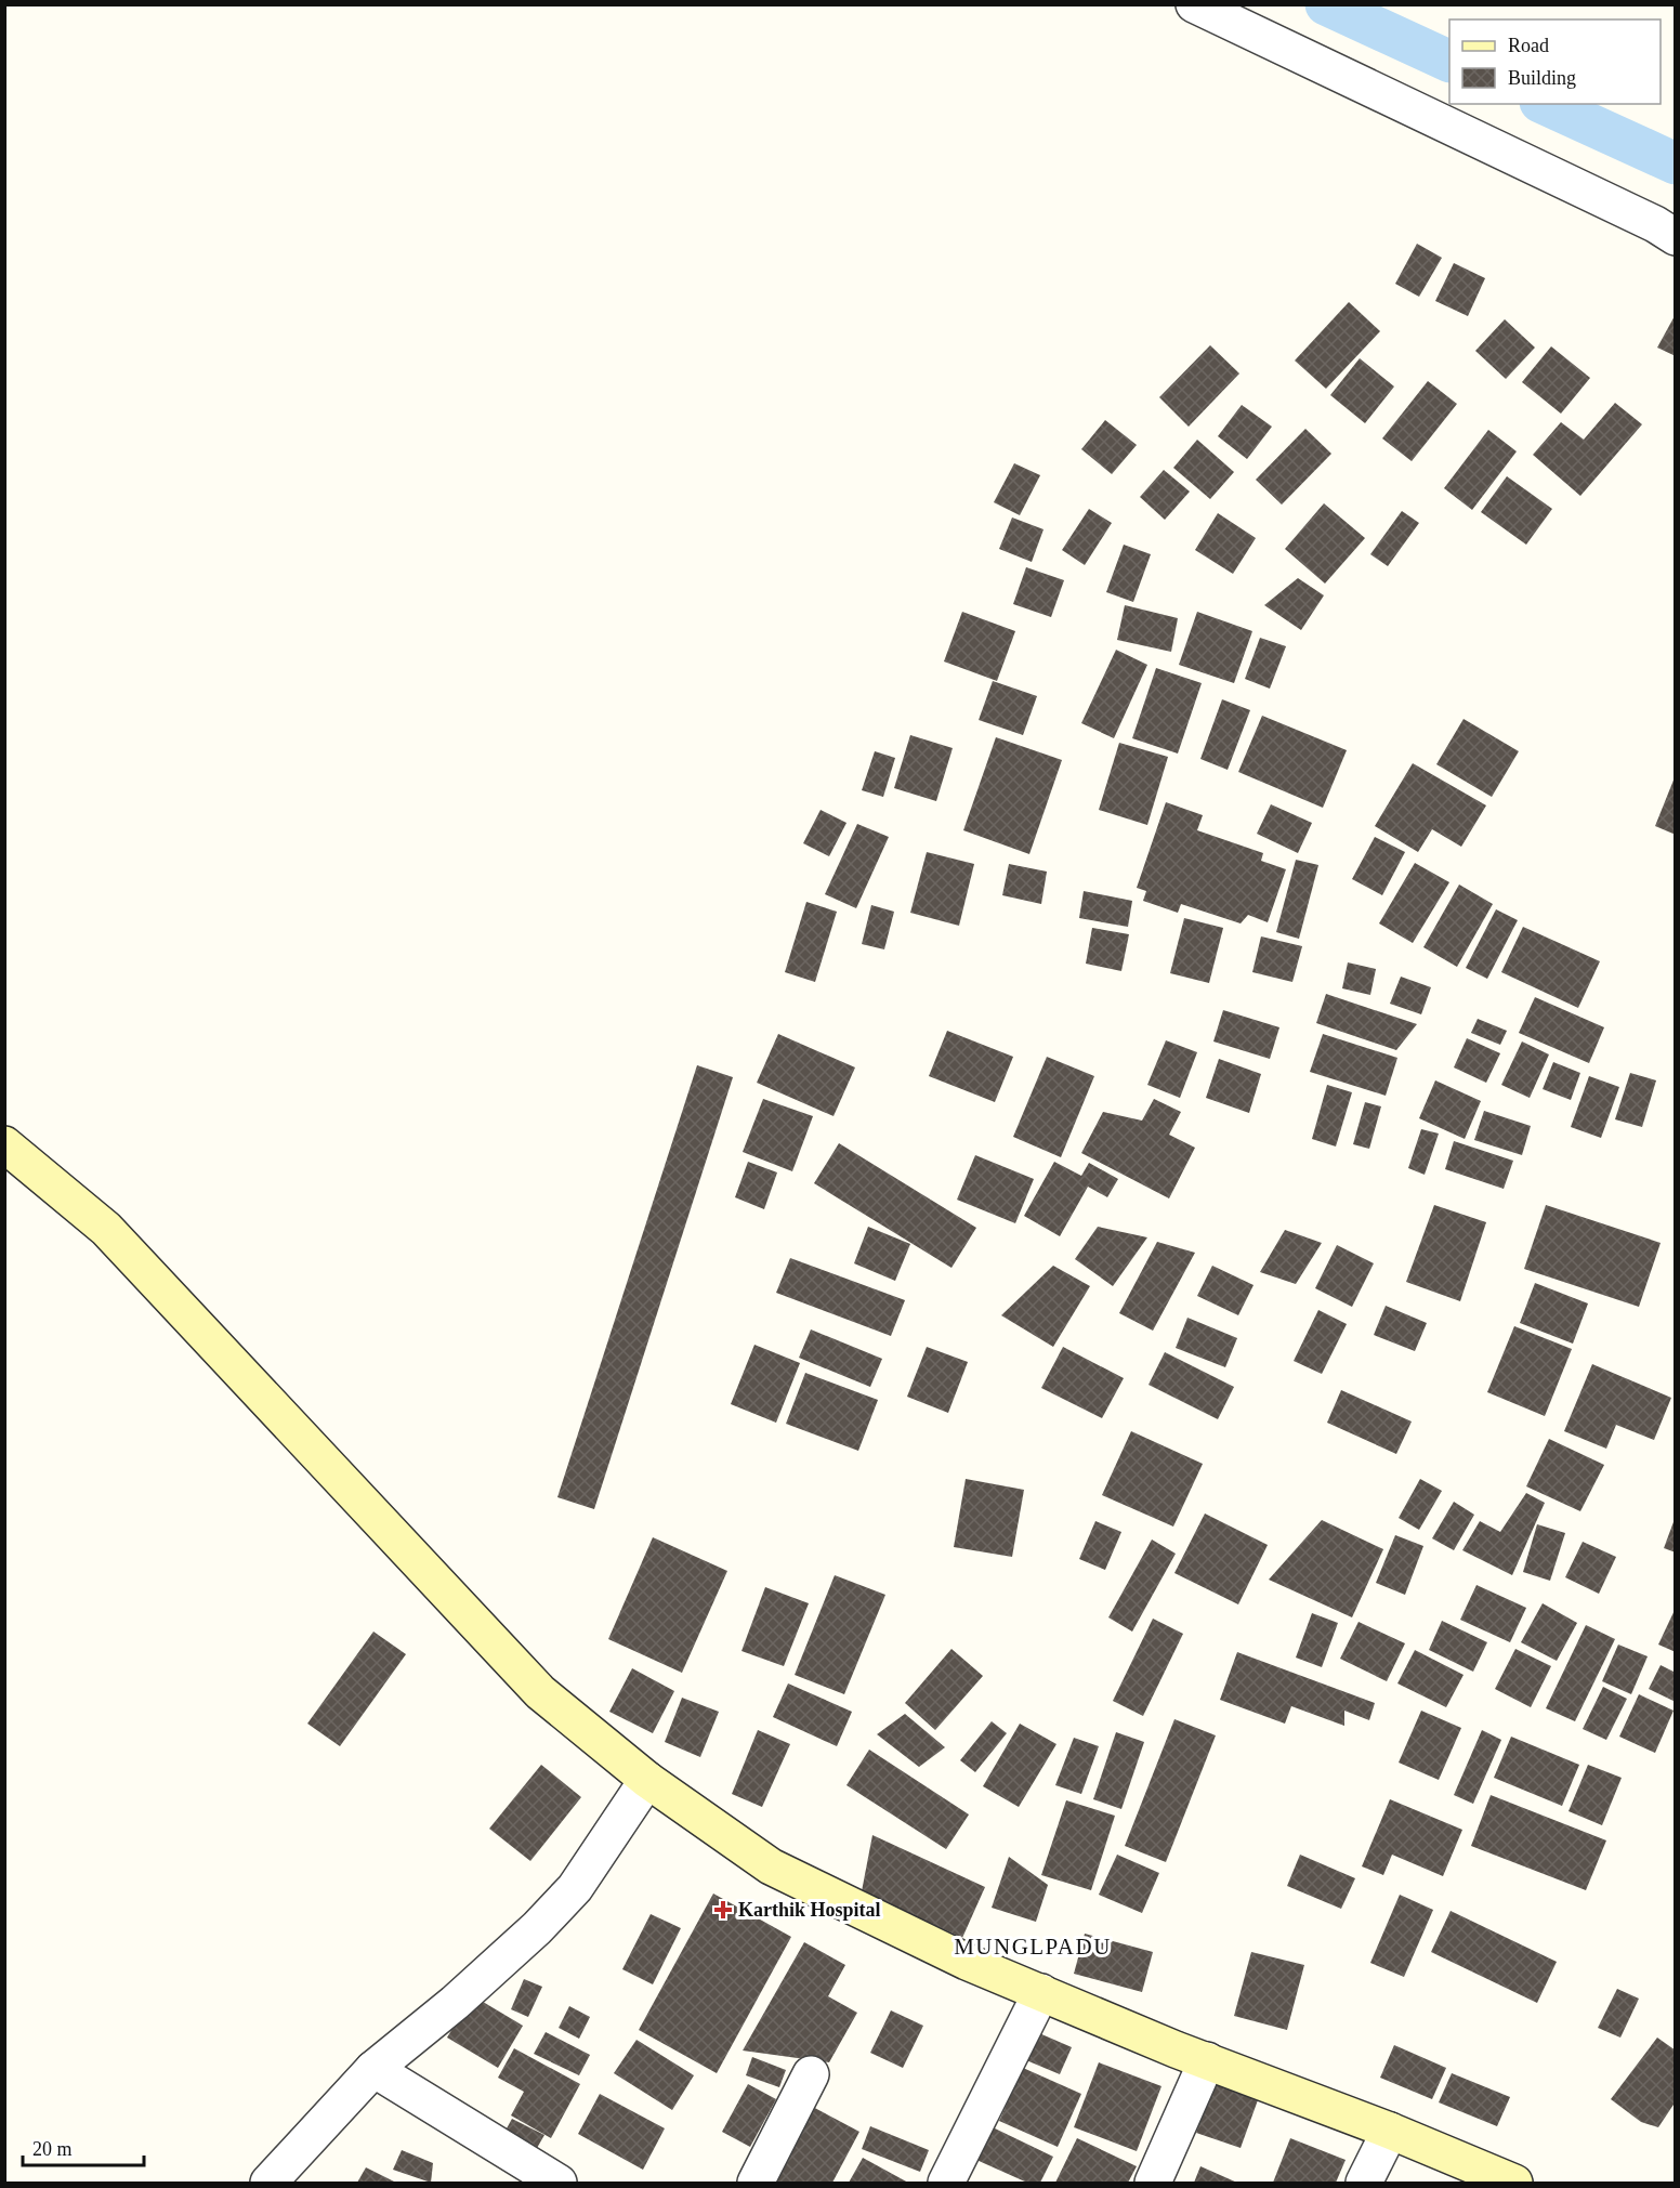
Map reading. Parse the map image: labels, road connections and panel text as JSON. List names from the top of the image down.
{
  "districts": ["MUNGLPADU"],
  "places": {
    "health": ["Karthik Hospital"]
  },
  "legend": ["Road", "Building"],
  "scale_bar": "20 m"
}
